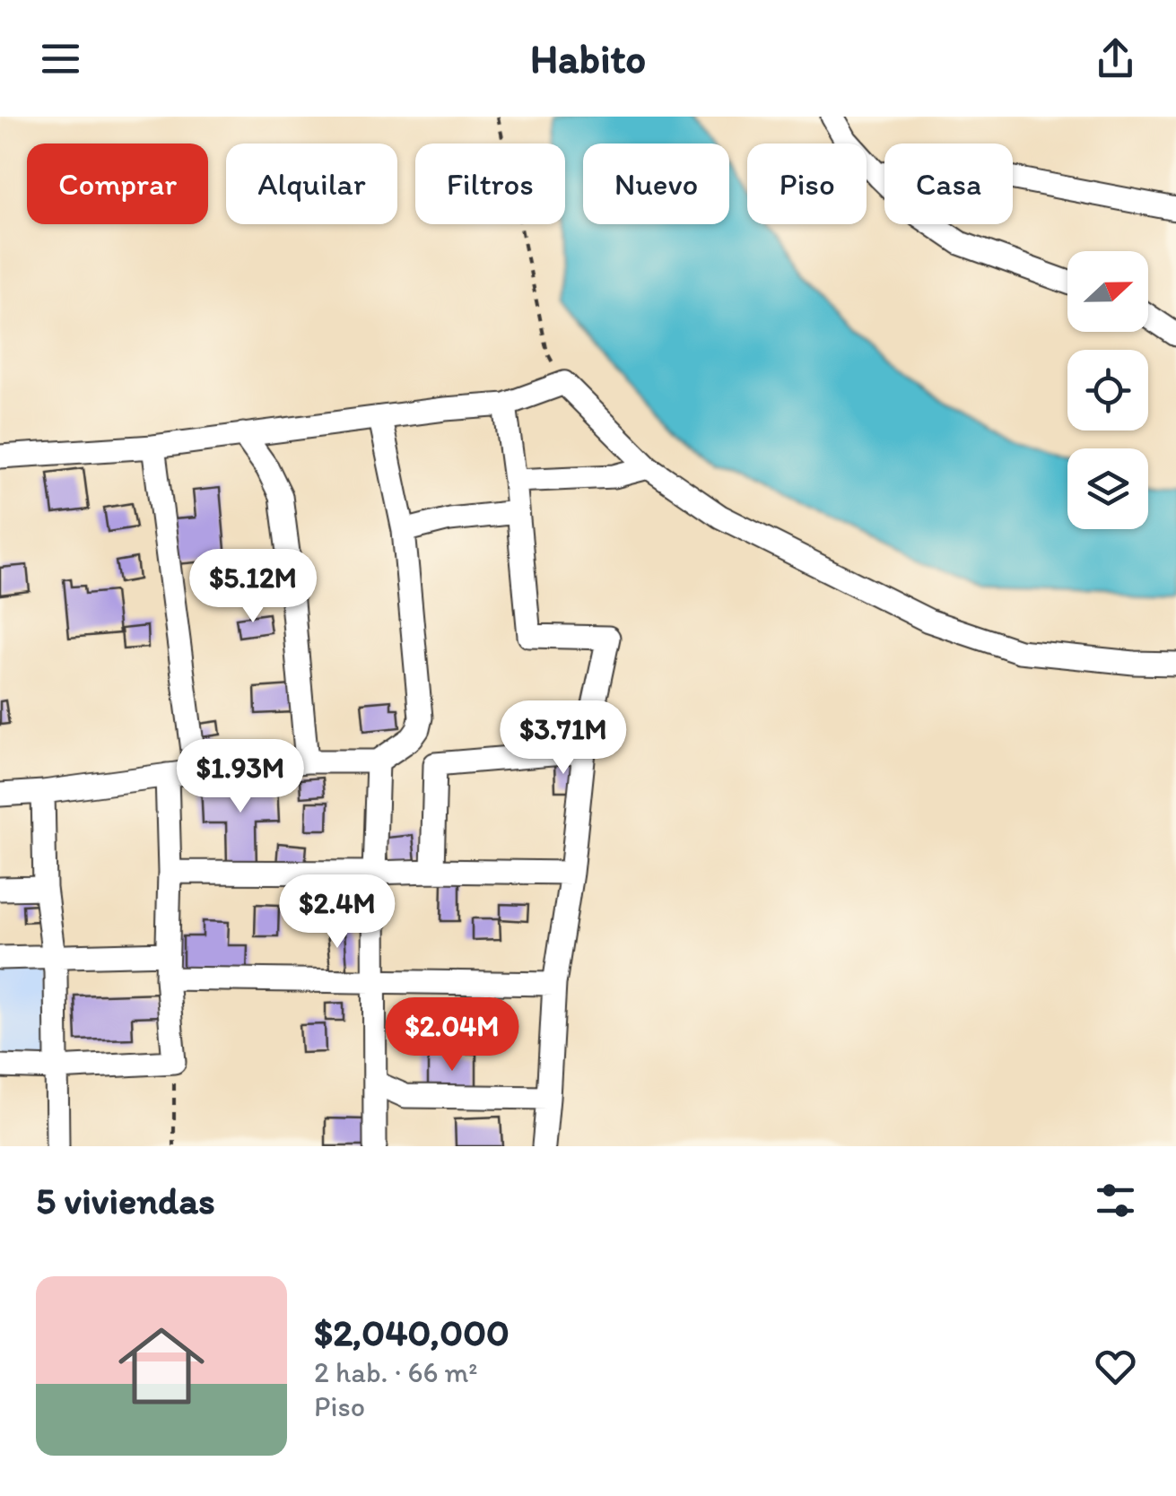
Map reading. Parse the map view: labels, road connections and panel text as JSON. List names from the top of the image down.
{
  "north": "right",
  "page": {
    "header": "Habito",
    "chip": [
      "Comprar",
      "Alquilar",
      "Filtros",
      "Nuevo",
      "Piso",
      "Casa"
    ],
    "price": [
      "$5.12M",
      "$3.71M",
      "$1.93M",
      "$2.4M",
      "$2.04M"
    ],
    "heading": "5 viviendas",
    "list": [
      {
        "name": "$2,040,000",
        "note": "2 hab. · 66 m² · Piso"
      }
    ]
  }
}
